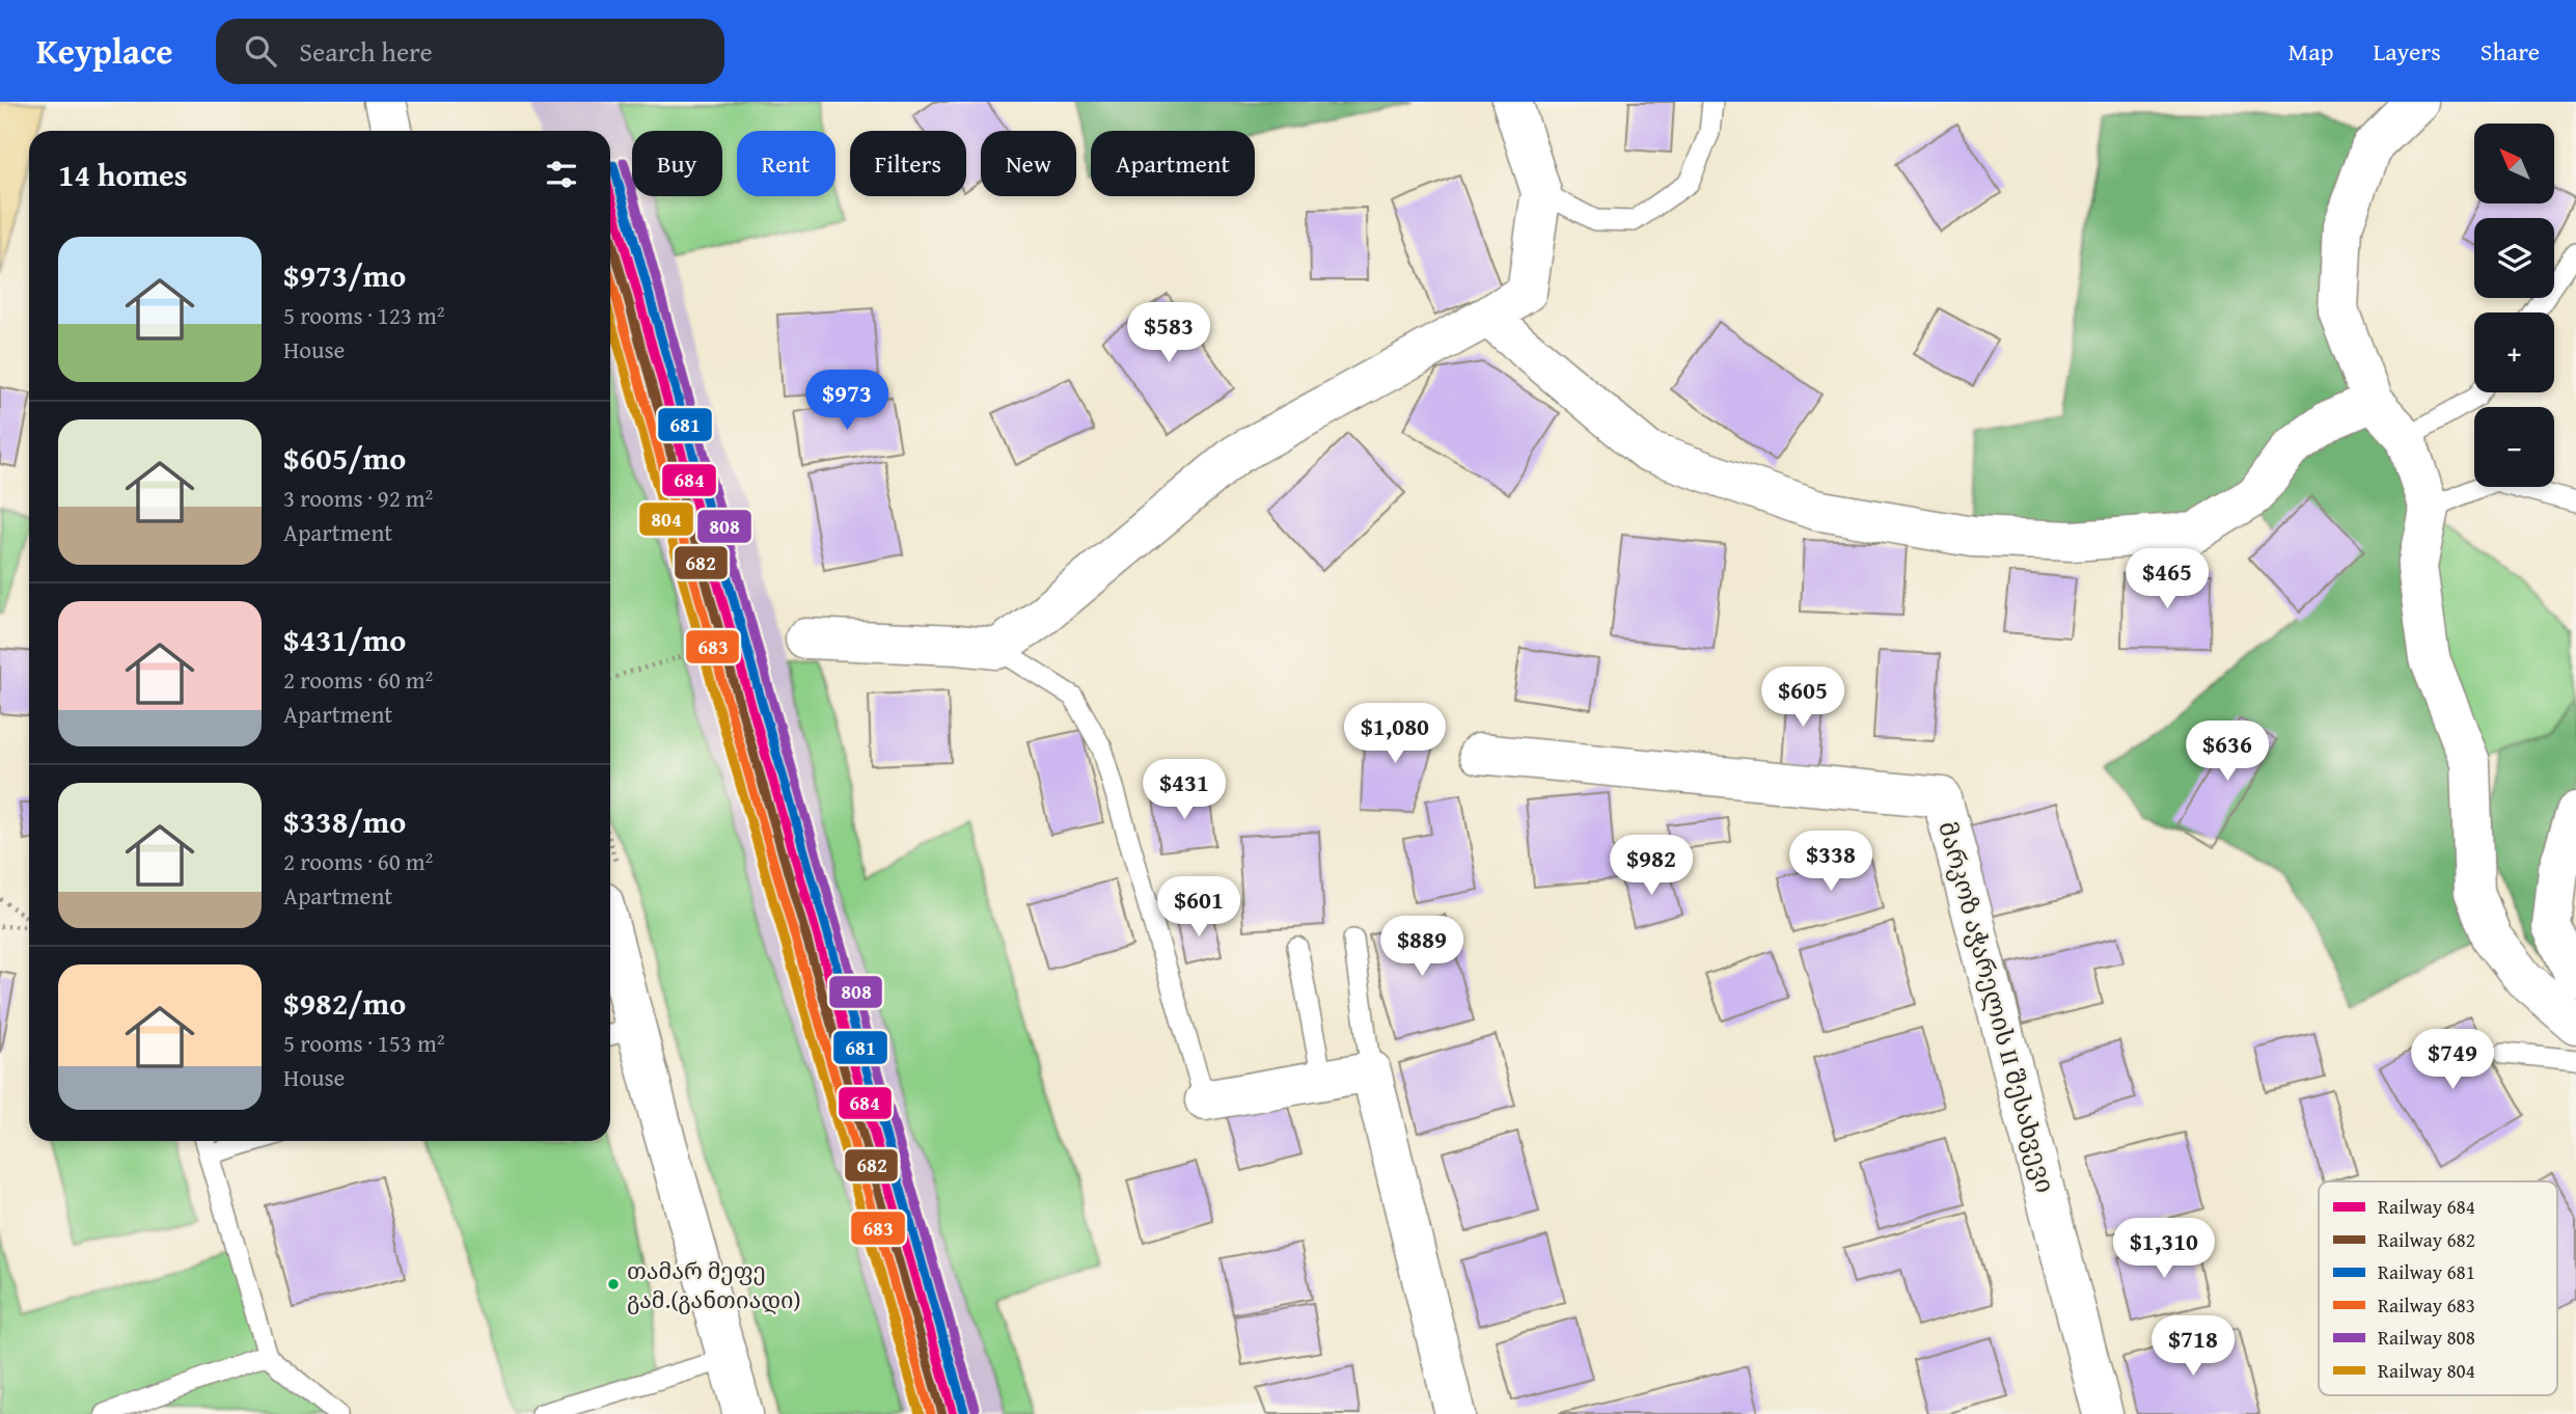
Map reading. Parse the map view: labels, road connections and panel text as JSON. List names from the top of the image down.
{
  "streets": {
    "street": ["მარკოზ აჭარელის II შესახვევი"]
  },
  "places": ["თამარ მეფე გამ.(განთიადი)"],
  "lines": [
    "rail line 808",
    "rail line 681",
    "rail line 684",
    "rail line 682",
    "rail line 683",
    "rail line 804"
  ],
  "legend": [
    "Railway 684",
    "Railway 682",
    "Railway 681",
    "Railway 683",
    "Railway 808",
    "Railway 804"
  ],
  "north": "top left",
  "page": {
    "header": "Keyplace",
    "search": "Search here",
    "nav": ["Map", "Layers", "Share"],
    "map_buttons": ["+", "−"],
    "chip": [
      "Buy",
      "Rent",
      "Filters",
      "New",
      "Apartment"
    ],
    "heading": "14 homes",
    "list": [
      {
        "name": "$973/mo",
        "note": "5 rooms · 123 m² · House"
      },
      {
        "name": "$605/mo",
        "note": "3 rooms · 92 m² · Apartment"
      },
      {
        "name": "$431/mo",
        "note": "2 rooms · 60 m² · Apartment"
      },
      {
        "name": "$338/mo",
        "note": "2 rooms · 60 m² · Apartment"
      },
      {
        "name": "$982/mo",
        "note": "5 rooms · 153 m² · House"
      }
    ],
    "price": [
      "$583",
      "$973",
      "$465",
      "$605",
      "$1,080",
      "$636",
      "$431",
      "$338",
      "$982",
      "$601",
      "$889",
      "$749",
      "$1,310",
      "$718"
    ]
  }
}
